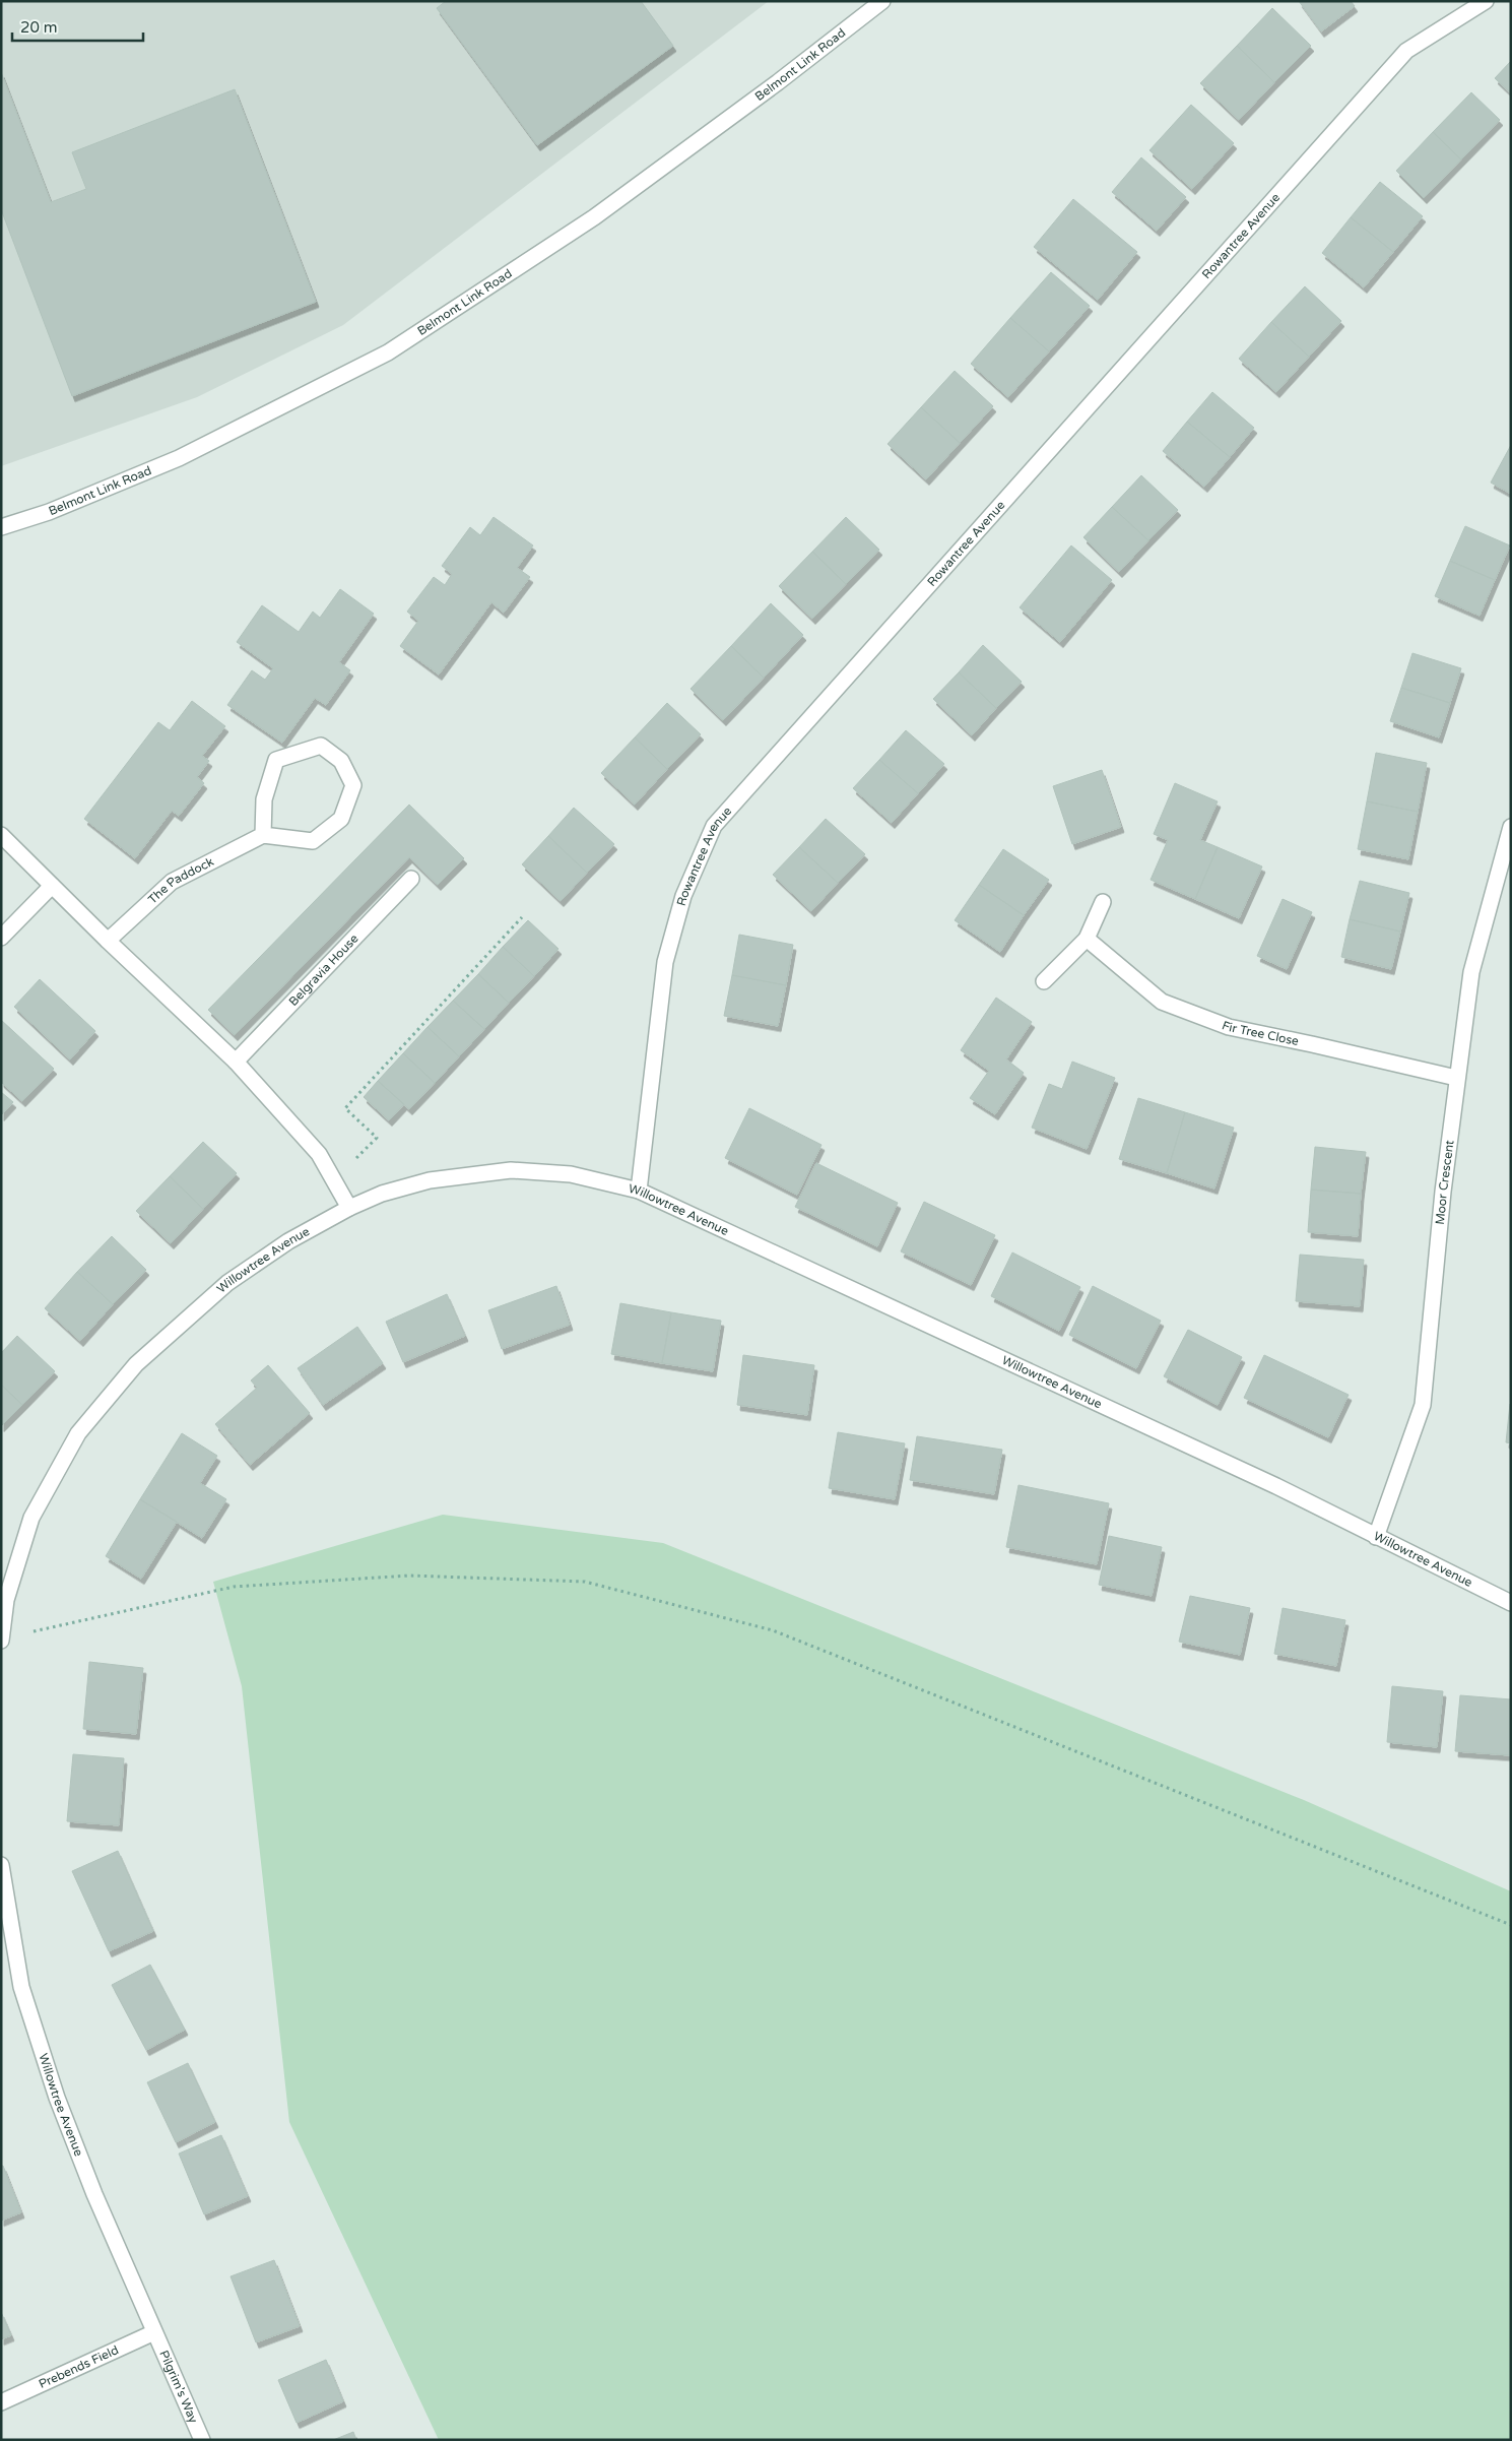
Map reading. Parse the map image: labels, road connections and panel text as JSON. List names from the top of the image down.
{
  "streets": {
    "street": [
      "Belmont Link Road",
      "Rowantree Avenue",
      "The Paddock",
      "Belgravia House",
      "Fir Tree Close",
      "Moor Crescent",
      "Willowtree Avenue",
      "Prebends Field",
      "Pilgrim's Way"
    ]
  },
  "crossings": [
    ["Rowantree Avenue", "Willowtree Avenue"],
    ["Fir Tree Close", "Moor Crescent"],
    ["Moor Crescent", "Willowtree Avenue"],
    ["Willowtree Avenue", "Prebends Field"],
    ["Willowtree Avenue", "Pilgrim's Way"],
    ["Prebends Field", "Pilgrim's Way"]
  ],
  "scale_bar": "20 m"
}
